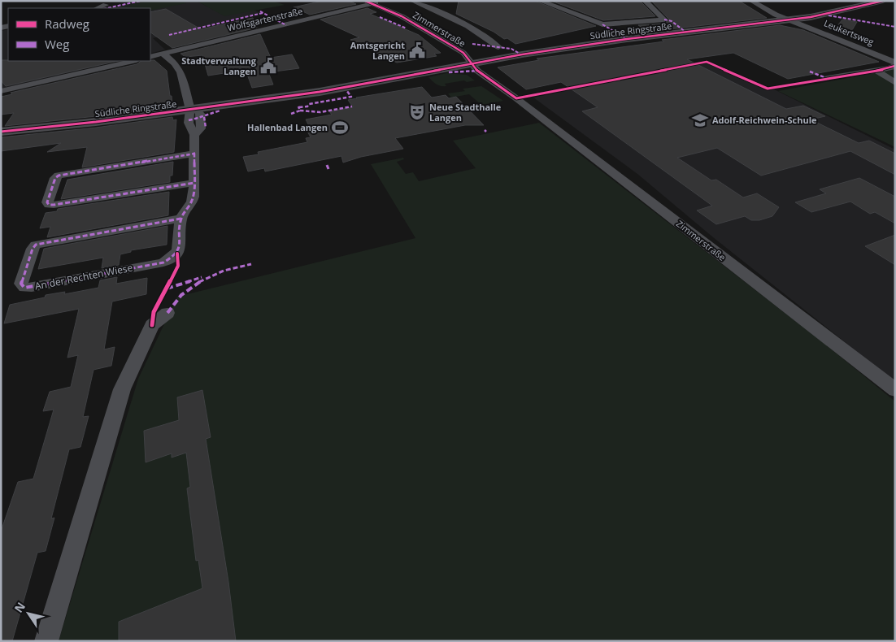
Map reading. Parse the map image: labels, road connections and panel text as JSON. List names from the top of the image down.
{
  "streets": {
    "main road": ["Südliche Ringstraße"],
    "street": [
      "Wolfsgartenstraße",
      "Zimmerstraße",
      "Leukertsweg",
      "An der Rechten Wiese"
    ]
  },
  "crossings": [
    ["Wolfsgartenstraße", "Zimmerstraße"],
    ["Zimmerstraße", "Südliche Ringstraße"],
    ["Südliche Ringstraße", "Leukertsweg"]
  ],
  "places": {
    "public building": ["Amtsgericht Langen", "Stadtverwaltung Langen"],
    "theatre": ["Neue Stadthalle Langen"],
    "school or university": ["Adolf-Reichwein-Schule"],
    "sports": ["Hallenbad Langen"]
  },
  "legend": ["Radweg", "Weg"],
  "north": "top left"
}
